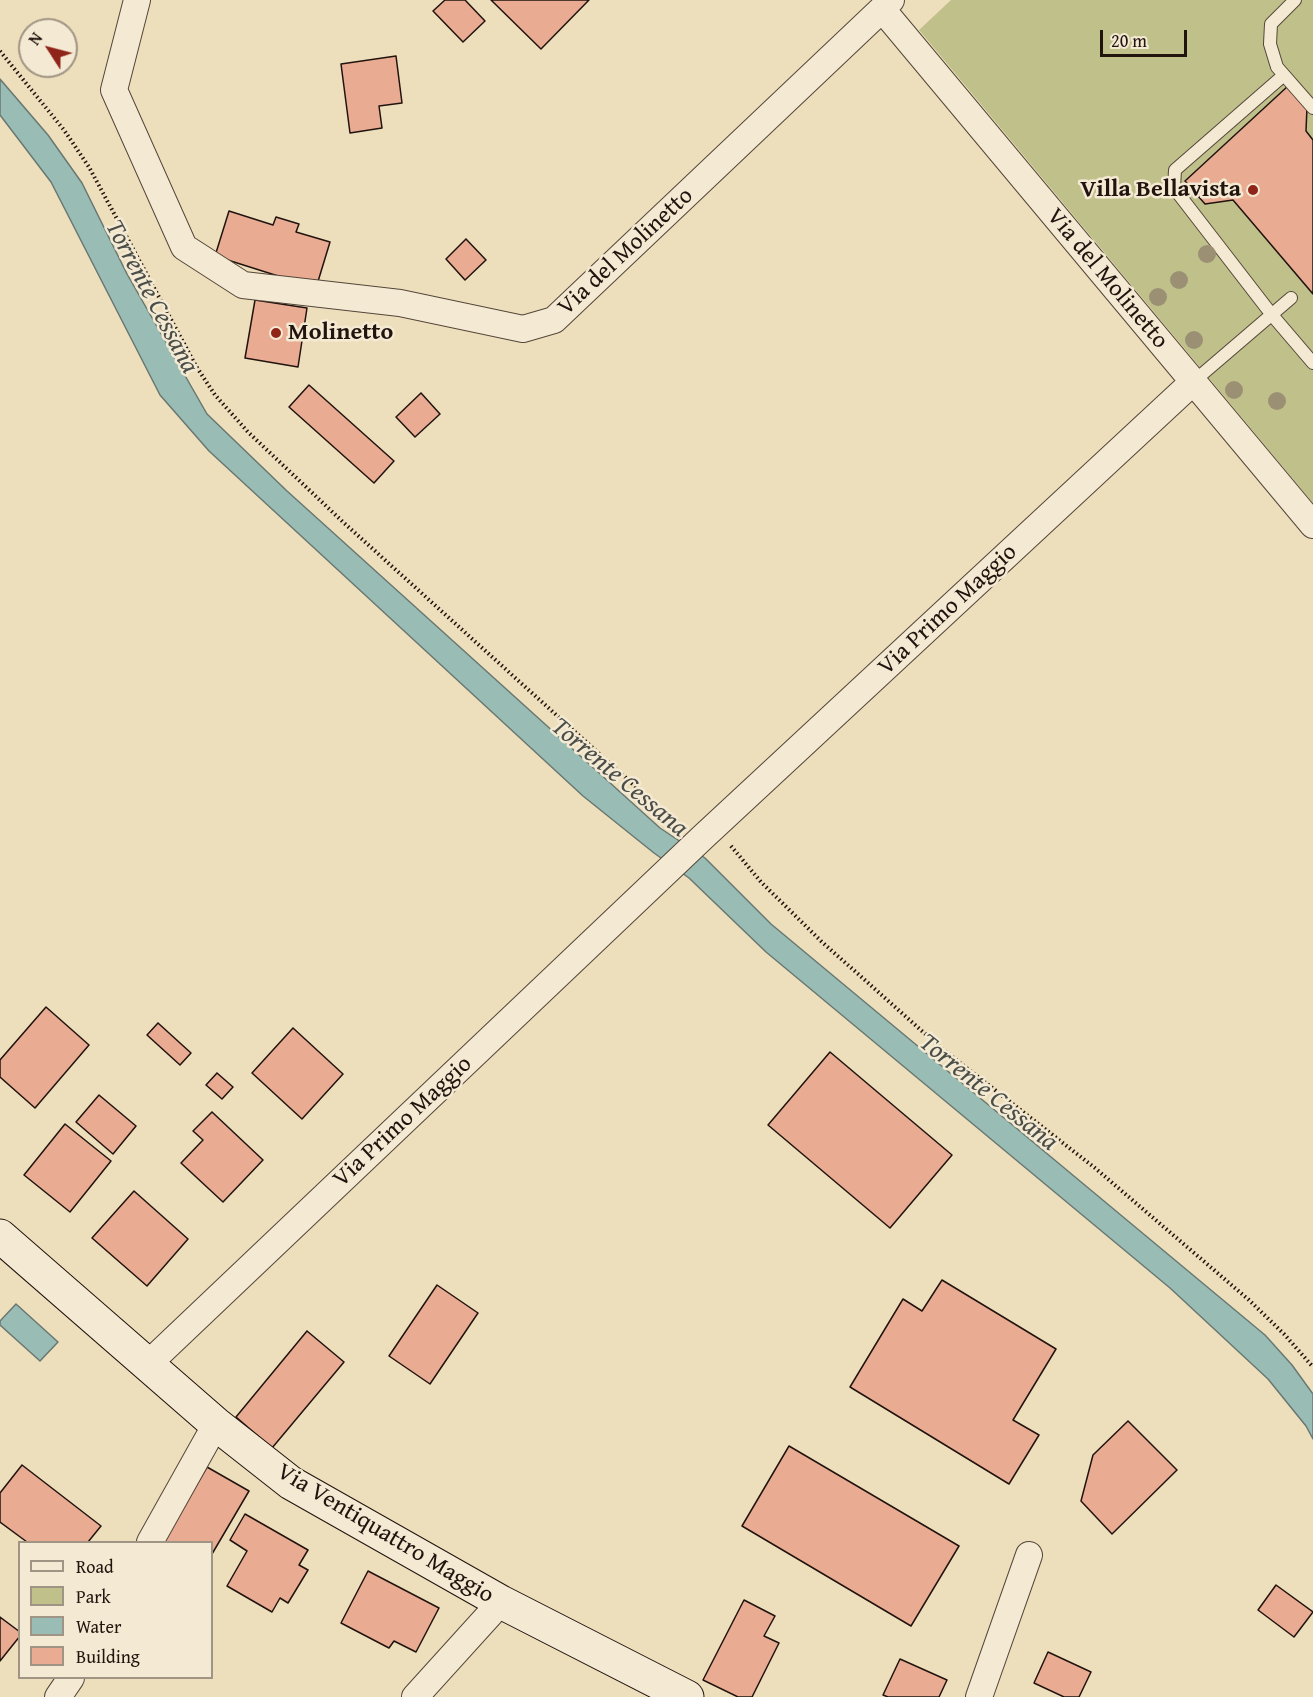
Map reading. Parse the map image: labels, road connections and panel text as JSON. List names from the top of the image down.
{
  "streets": {
    "street": ["Via del Molinetto", "Via Primo Maggio", "Via Ventiquattro Maggio"]
  },
  "crossings": [
    ["Via del Molinetto", "Via Primo Maggio"],
    ["Via Primo Maggio", "Via Ventiquattro Maggio"]
  ],
  "water": ["Torrente Cessana"],
  "places": ["Villa Bellavista", "Molinetto"],
  "legend": [
    "Road",
    "Park",
    "Water",
    "Building"
  ],
  "scale_bar": "20 m",
  "north": "top left"
}
